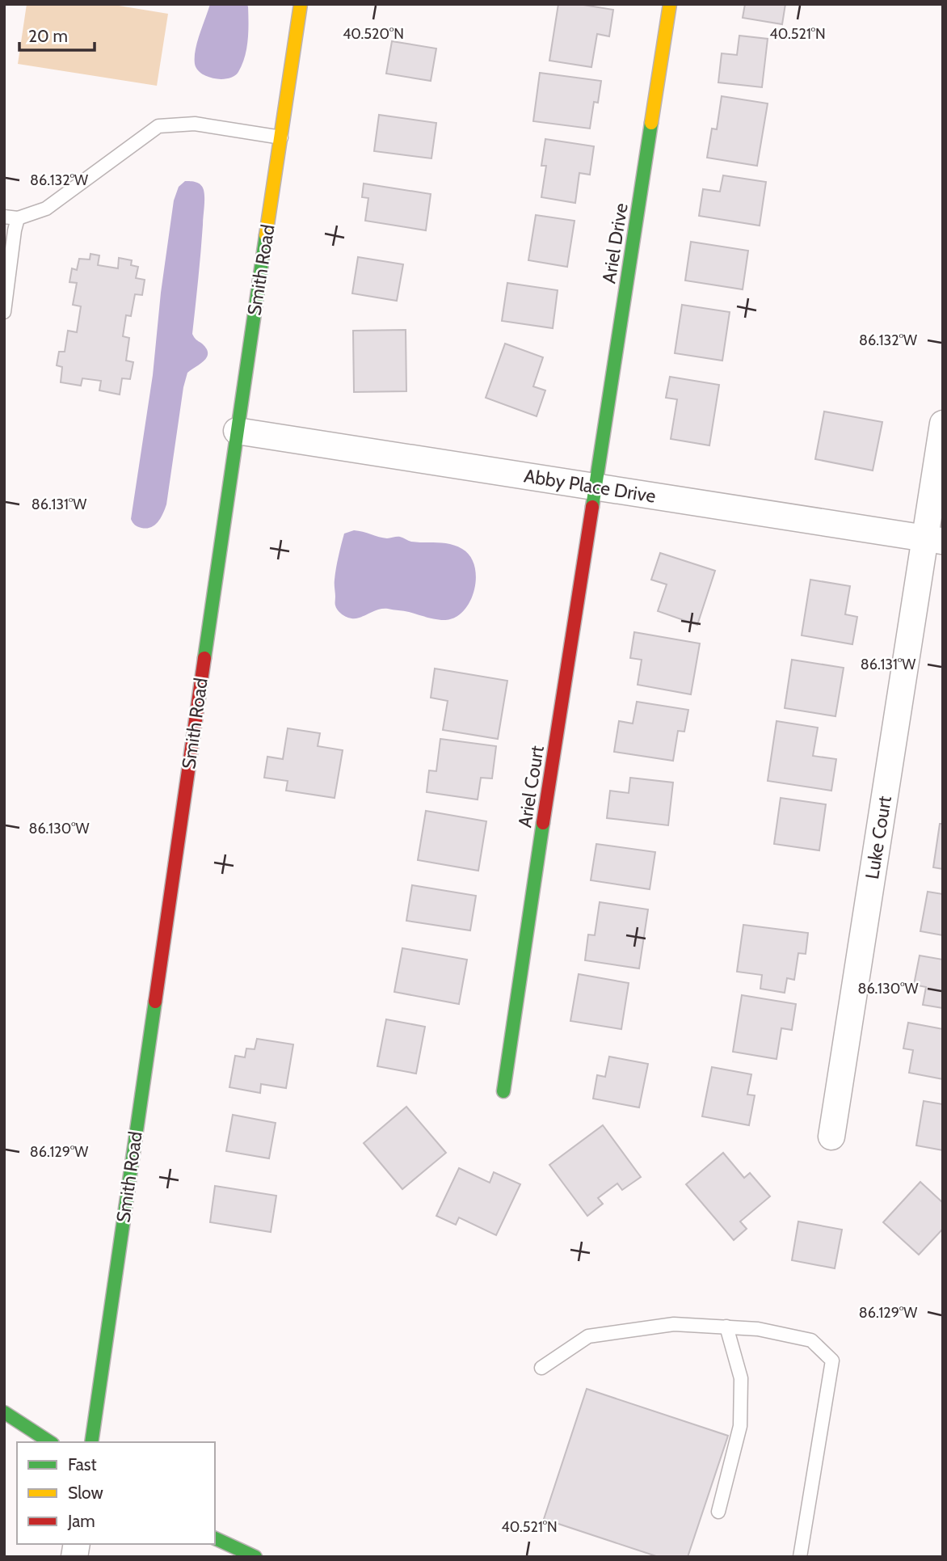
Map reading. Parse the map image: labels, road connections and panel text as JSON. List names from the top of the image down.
{
  "streets": {
    "street": [
      "Ariel Drive",
      "Smith Road",
      "Abby Place Drive",
      "Ariel Court",
      "Luke Court"
    ]
  },
  "crossings": [
    ["Ariel Drive", "Abby Place Drive"],
    ["Ariel Drive", "Ariel Court"],
    ["Smith Road", "Abby Place Drive"],
    ["Abby Place Drive", "Ariel Court"],
    ["Abby Place Drive", "Luke Court"]
  ],
  "legend": ["Fast", "Slow", "Jam"],
  "scale_bar": "20 m",
  "coordinates": [
    "40.520°N",
    "40.521°N",
    "86.132°W",
    "86.131°W",
    "86.130°W",
    "86.129°W"
  ]
}
